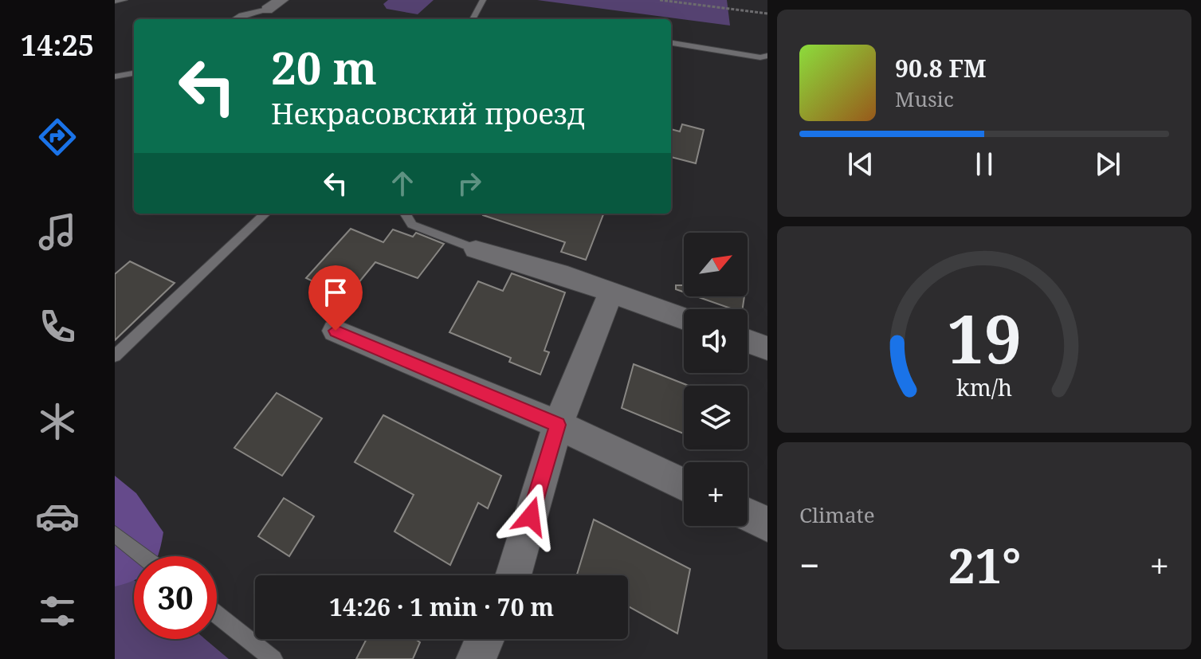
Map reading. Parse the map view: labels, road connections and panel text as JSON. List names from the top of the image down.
{
  "north": "top right",
  "page": {
    "tabs": "14:25",
    "turn": ["20 m", "Некрасовский проезд"],
    "song": ["90.8 FM", "Music"],
    "map_buttons": "+",
    "tile": "Climate",
    "heat": ["−", "21°", "+"],
    "limit": "30",
    "trip": "14:26 · 1 min · 70 m",
    "gauge": ["19", "km/h"]
  }
}
